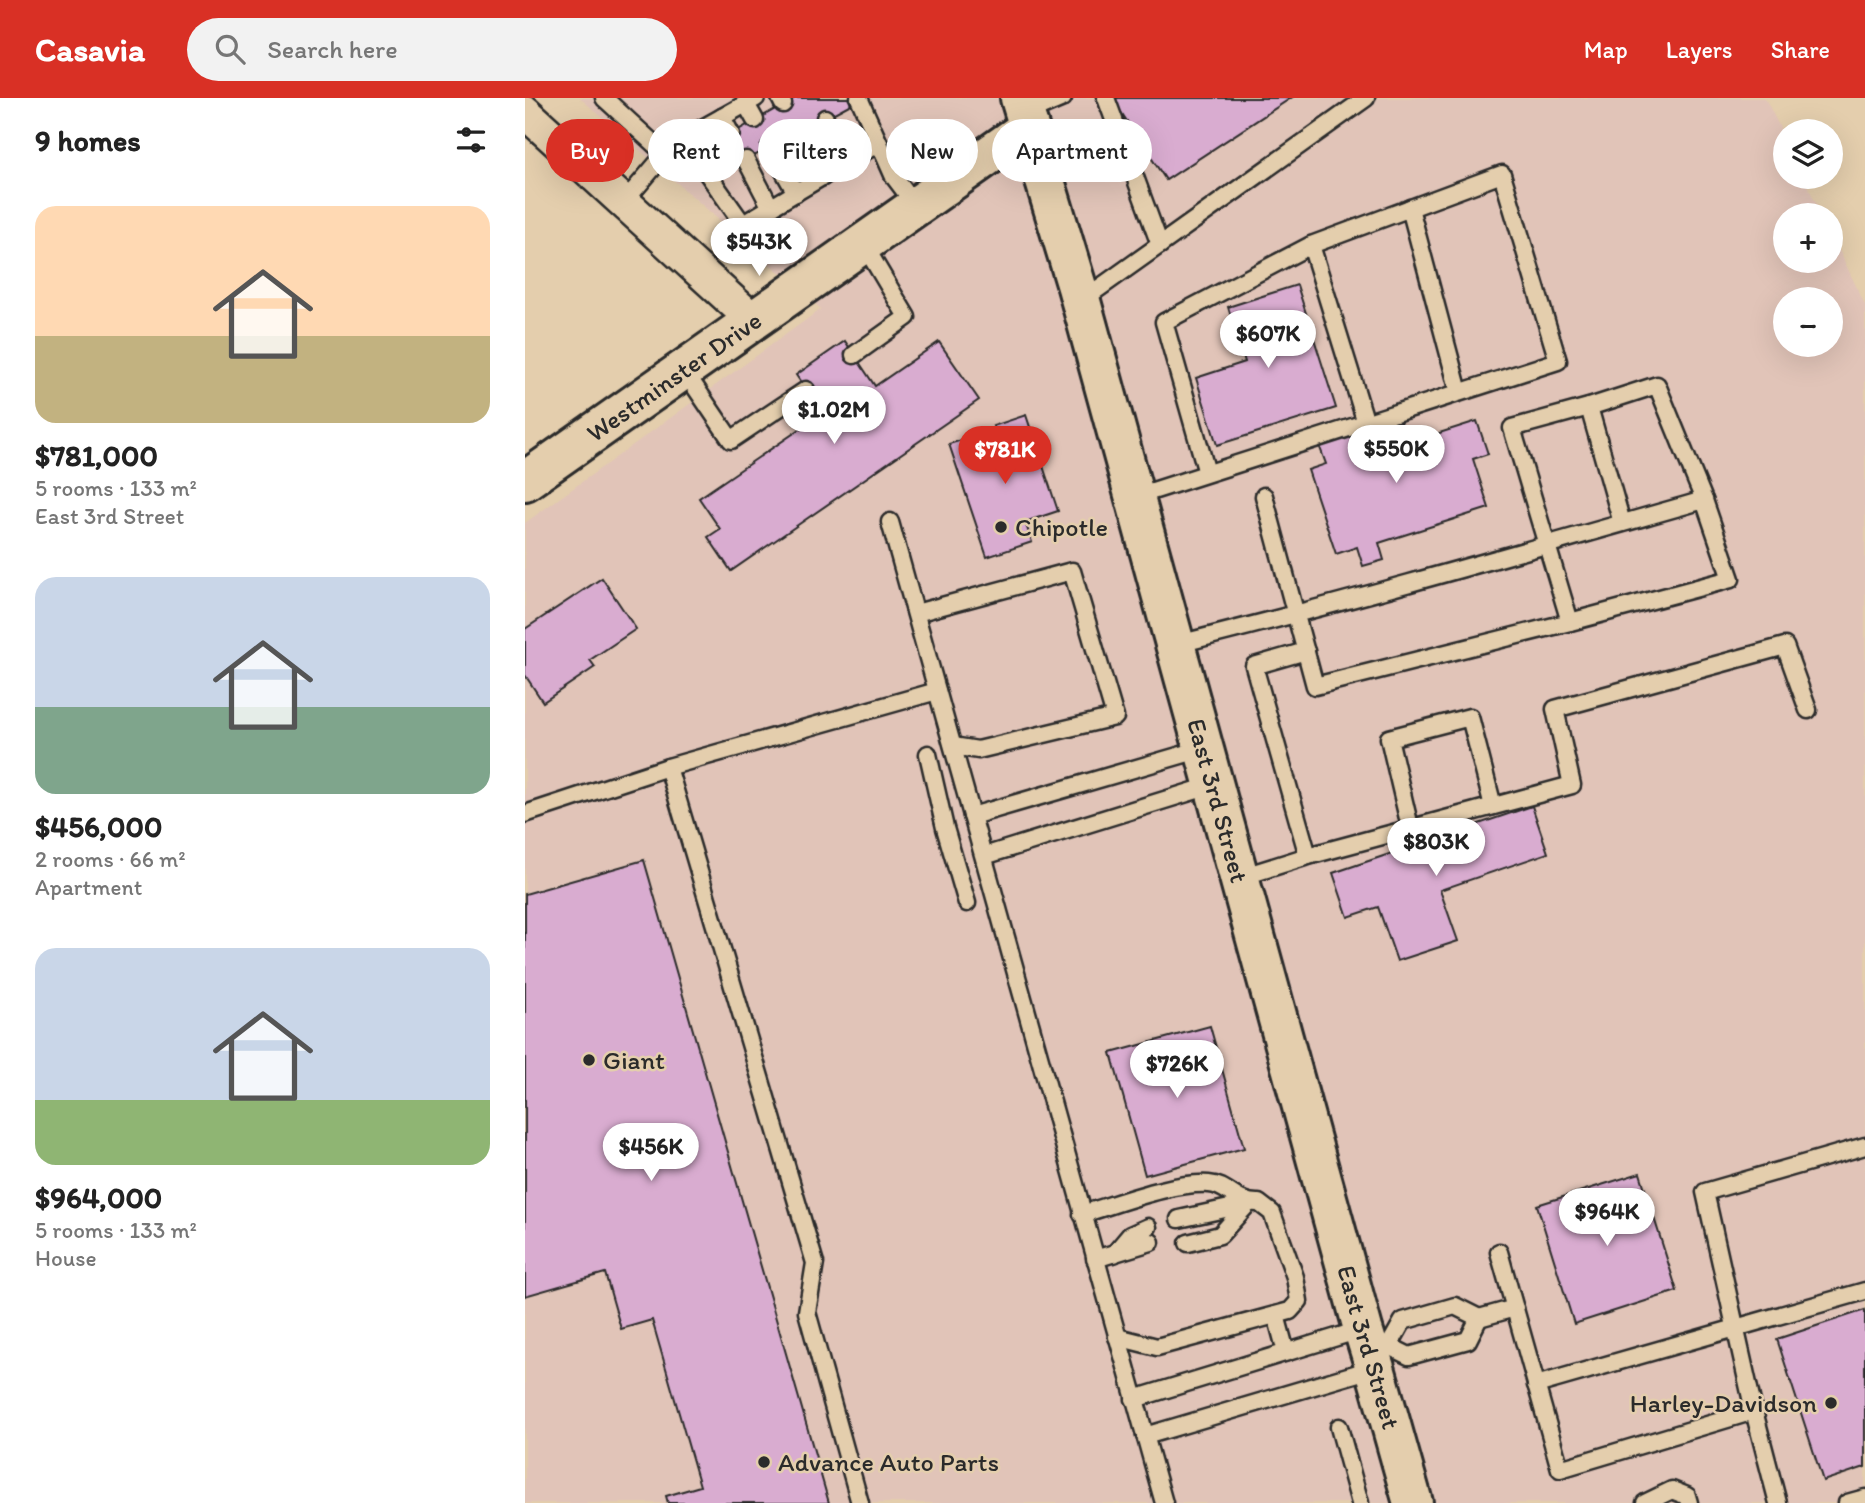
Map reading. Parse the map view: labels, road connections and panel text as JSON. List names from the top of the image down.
{
  "streets": {
    "main road": ["Westminster Drive", "East 3rd Street"]
  },
  "crossings": [
    ["Westminster Drive", "East 3rd Street"]
  ],
  "places": [
    "Chipotle",
    "Giant",
    "Harley-Davidson",
    "Advance Auto Parts"
  ],
  "page": {
    "header": "Casavia",
    "search": "Search here",
    "nav": ["Map", "Layers", "Share"],
    "heading": "9 homes",
    "map_buttons": ["+", "−"],
    "chip": [
      "Buy",
      "Rent",
      "Filters",
      "New",
      "Apartment"
    ],
    "list": [
      {
        "name": "$781,000",
        "note": "5 rooms · 133 m² · East 3rd Street"
      },
      {
        "name": "$456,000",
        "note": "2 rooms · 66 m² · Apartment"
      },
      {
        "name": "$964,000",
        "note": "5 rooms · 133 m² · House"
      }
    ],
    "price": [
      "$543K",
      "$607K",
      "$1.02M",
      "$550K",
      "$781K",
      "$803K",
      "$726K",
      "$456K",
      "$964K"
    ]
  }
}
